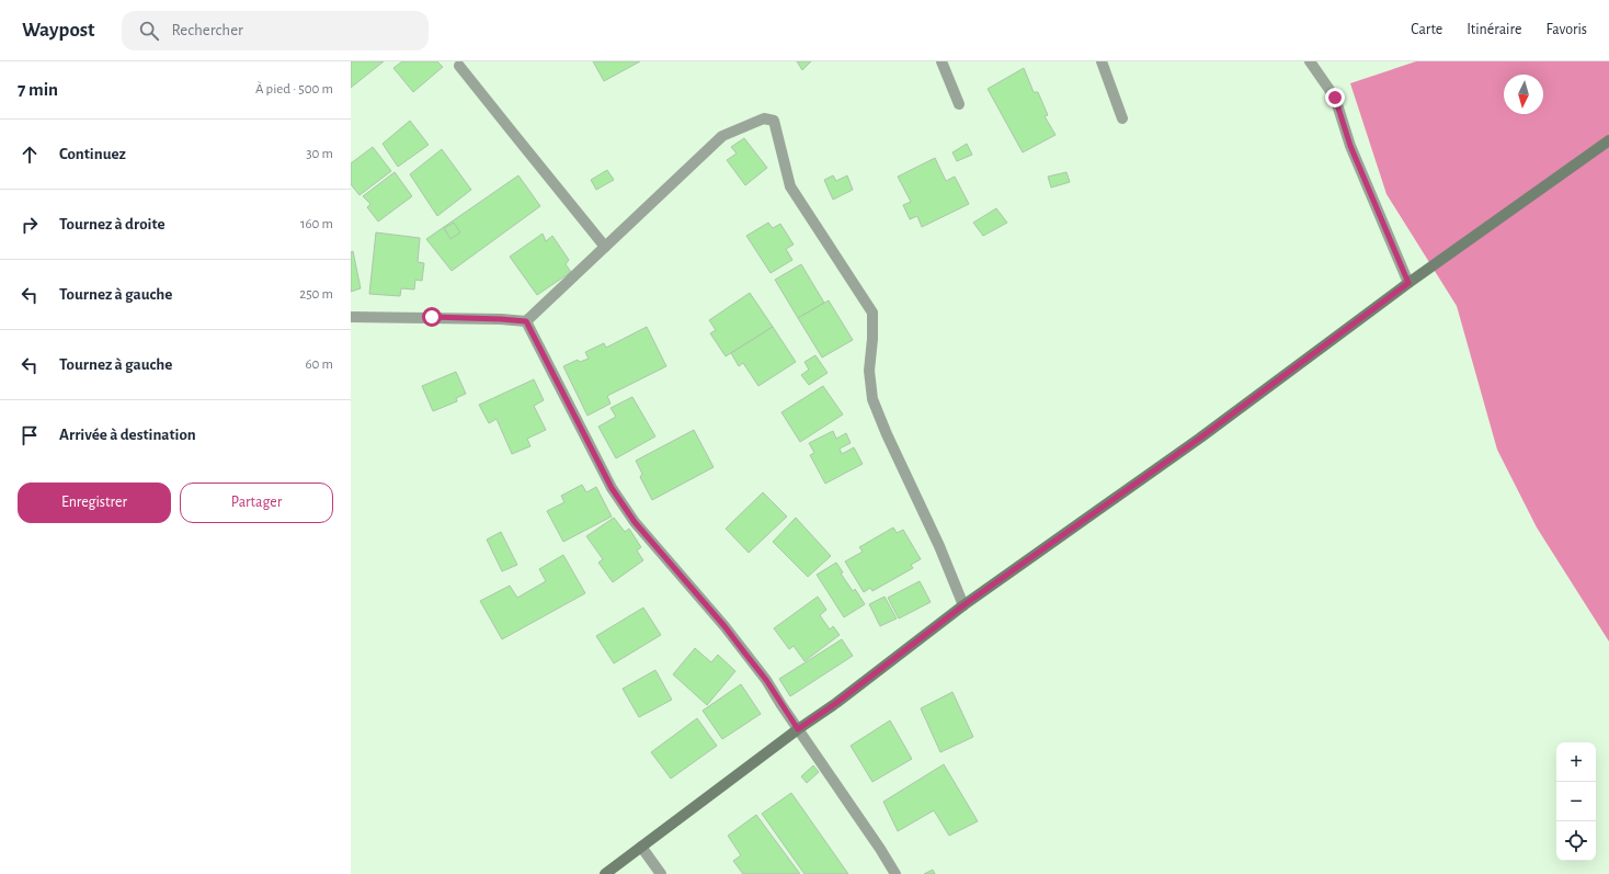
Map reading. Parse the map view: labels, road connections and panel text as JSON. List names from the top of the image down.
{
  "north": "bottom",
  "page": {
    "header": "Waypost",
    "search": "Rechercher",
    "nav": ["Carte", "Itinéraire", "Favoris"],
    "heading": ["7 min", "À pied · 500 m"],
    "list": [
      ["Continuez", "30 m"],
      ["Tournez à droite", "160 m"],
      ["Tournez à gauche", "250 m"],
      ["Tournez à gauche", "60 m"],
      "Arrivée à destination"
    ],
    "buttons": ["Enregistrer", "Partager"],
    "map_buttons": ["+", "−"]
  }
}
